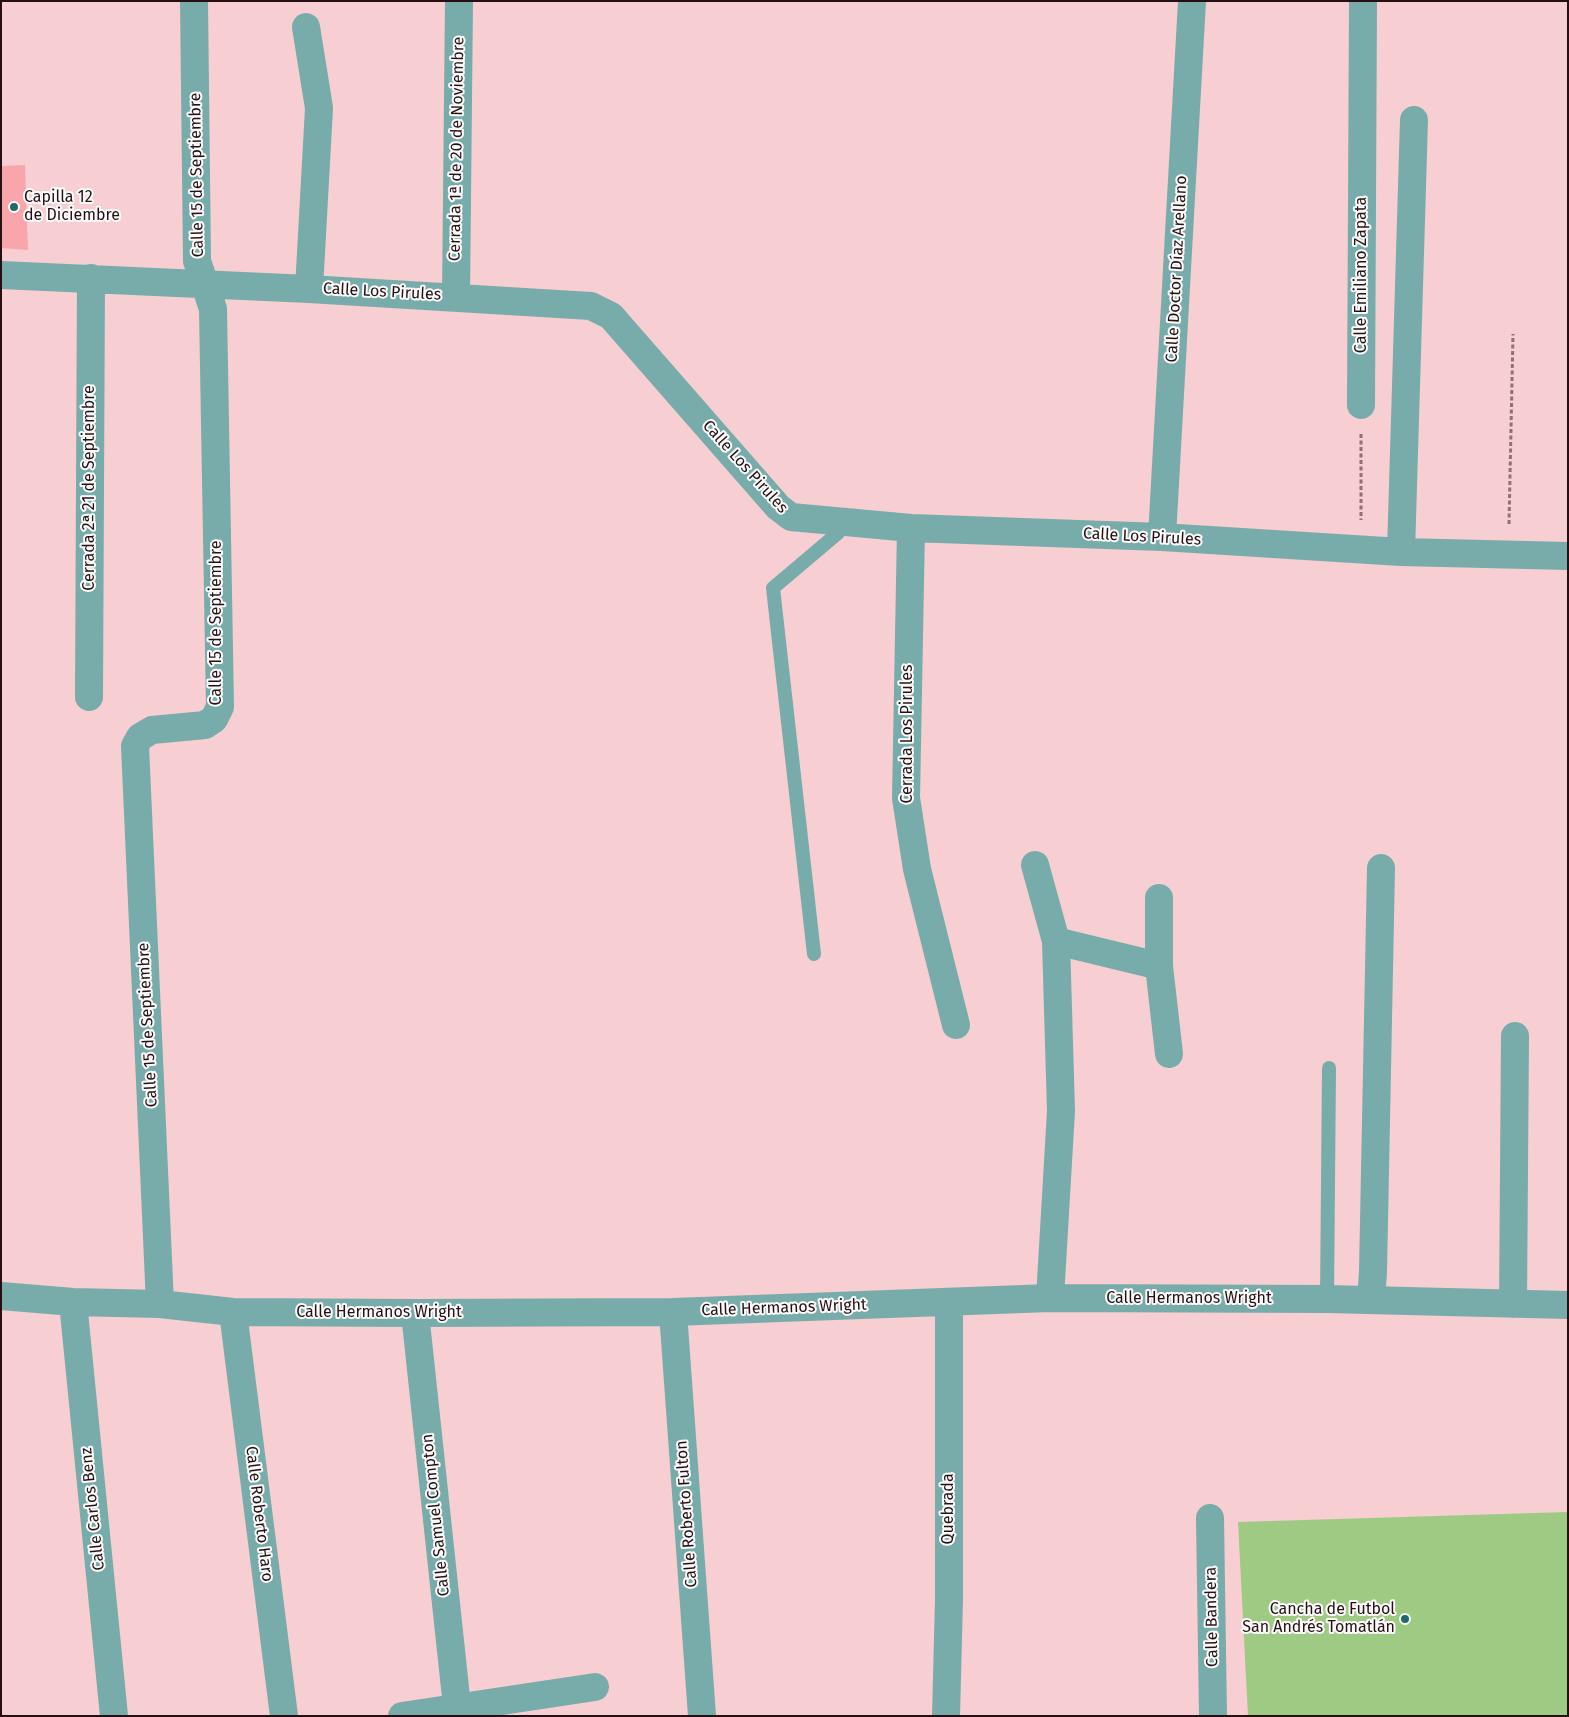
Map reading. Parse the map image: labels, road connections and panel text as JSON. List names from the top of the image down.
{
  "streets": {
    "street": [
      "Cerrada 1ª de 20 de Noviembre",
      "Calle 15 de Septiembre",
      "Calle Doctor Díaz Arellano",
      "Calle Emiliano Zapata",
      "Calle Los Pirules",
      "Cerrada 2ª 21 de Septiembre",
      "Cerrada Los Pirules",
      "Calle Hermanos Wright",
      "Calle Carlos Benz",
      "Quebrada",
      "Calle Roberto Haro",
      "Calle Roberto Fulton",
      "Calle Samuel Compton",
      "Calle Bandera"
    ]
  },
  "crossings": [
    ["Cerrada 1ª de 20 de Noviembre", "Calle Los Pirules"],
    ["Calle 15 de Septiembre", "Calle Los Pirules"],
    ["Calle 15 de Septiembre", "Calle Hermanos Wright"],
    ["Calle Doctor Díaz Arellano", "Calle Los Pirules"],
    ["Calle Los Pirules", "Cerrada 2ª 21 de Septiembre"],
    ["Calle Los Pirules", "Cerrada Los Pirules"],
    ["Calle Hermanos Wright", "Calle Carlos Benz"],
    ["Calle Hermanos Wright", "Quebrada"],
    ["Calle Hermanos Wright", "Calle Roberto Haro"],
    ["Calle Hermanos Wright", "Calle Roberto Fulton"],
    ["Calle Hermanos Wright", "Calle Samuel Compton"]
  ],
  "places": ["Capilla 12 de Diciembre", "Cancha de Futbol San Andrés Tomatlán"]
}
